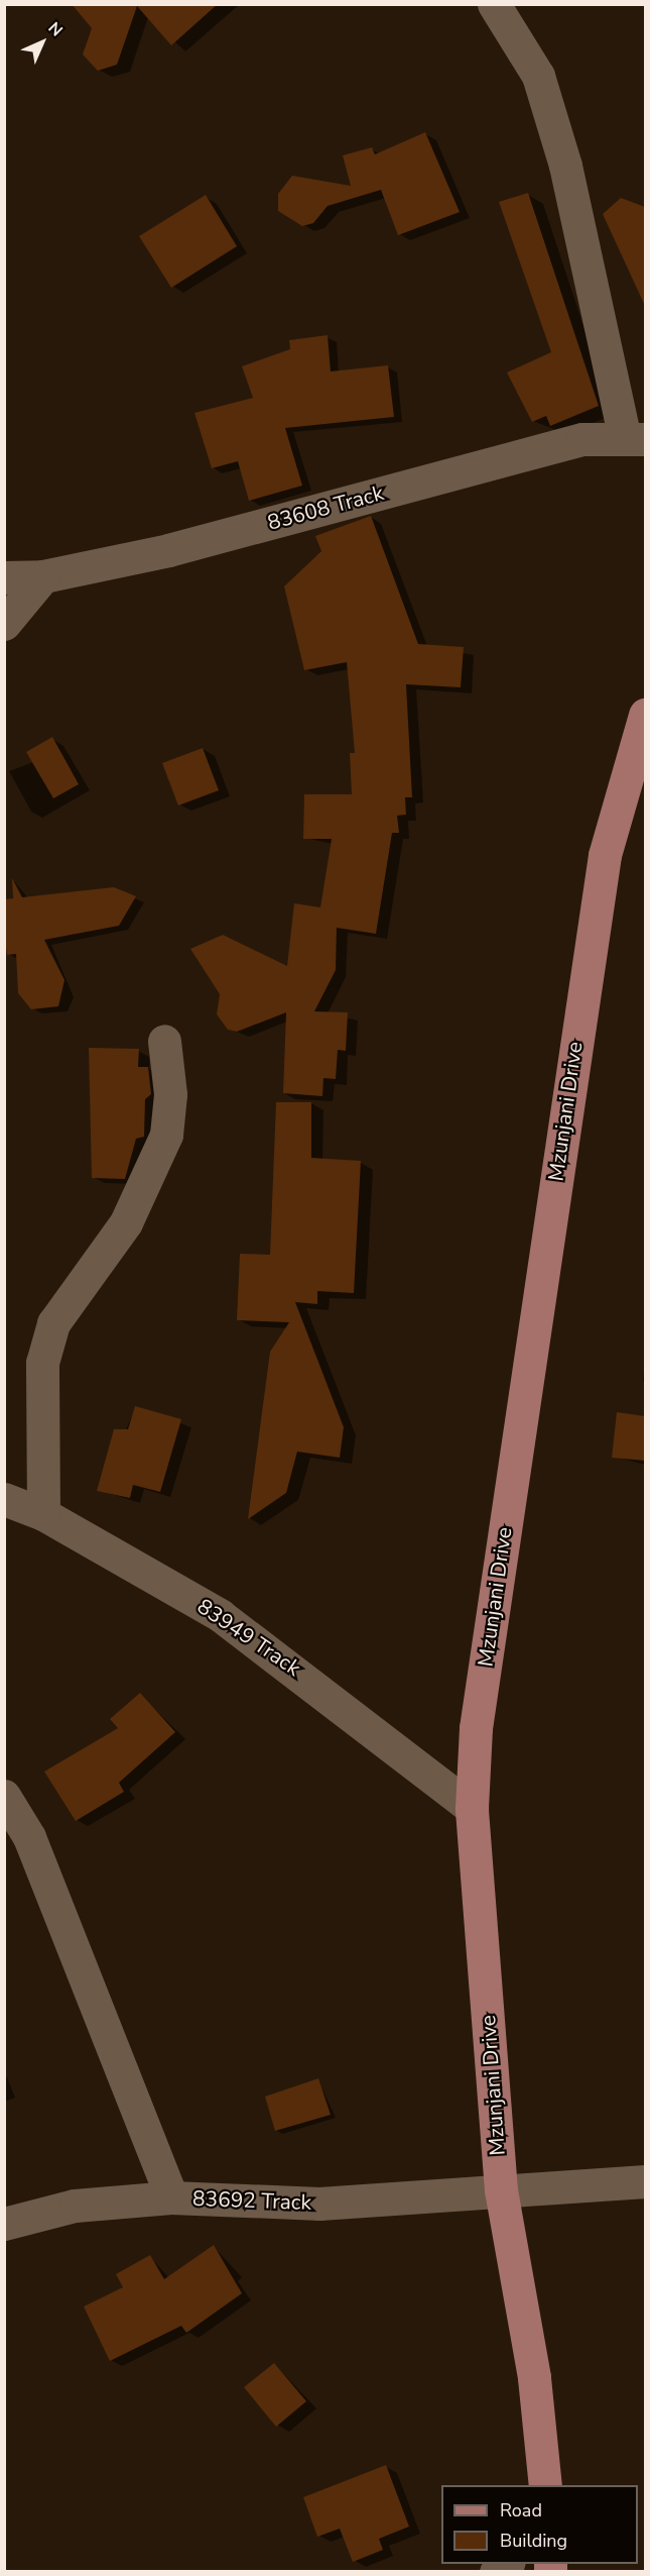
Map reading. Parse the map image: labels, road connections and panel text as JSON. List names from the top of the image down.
{
  "streets": {
    "main road": ["Mzunjani Drive"],
    "street": ["83608 Track", "83949 Track", "83692 Track"]
  },
  "crossings": [
    ["Mzunjani Drive", "83949 Track"],
    ["Mzunjani Drive", "83692 Track"]
  ],
  "legend": ["Road", "Building"],
  "north": "top right"
}
